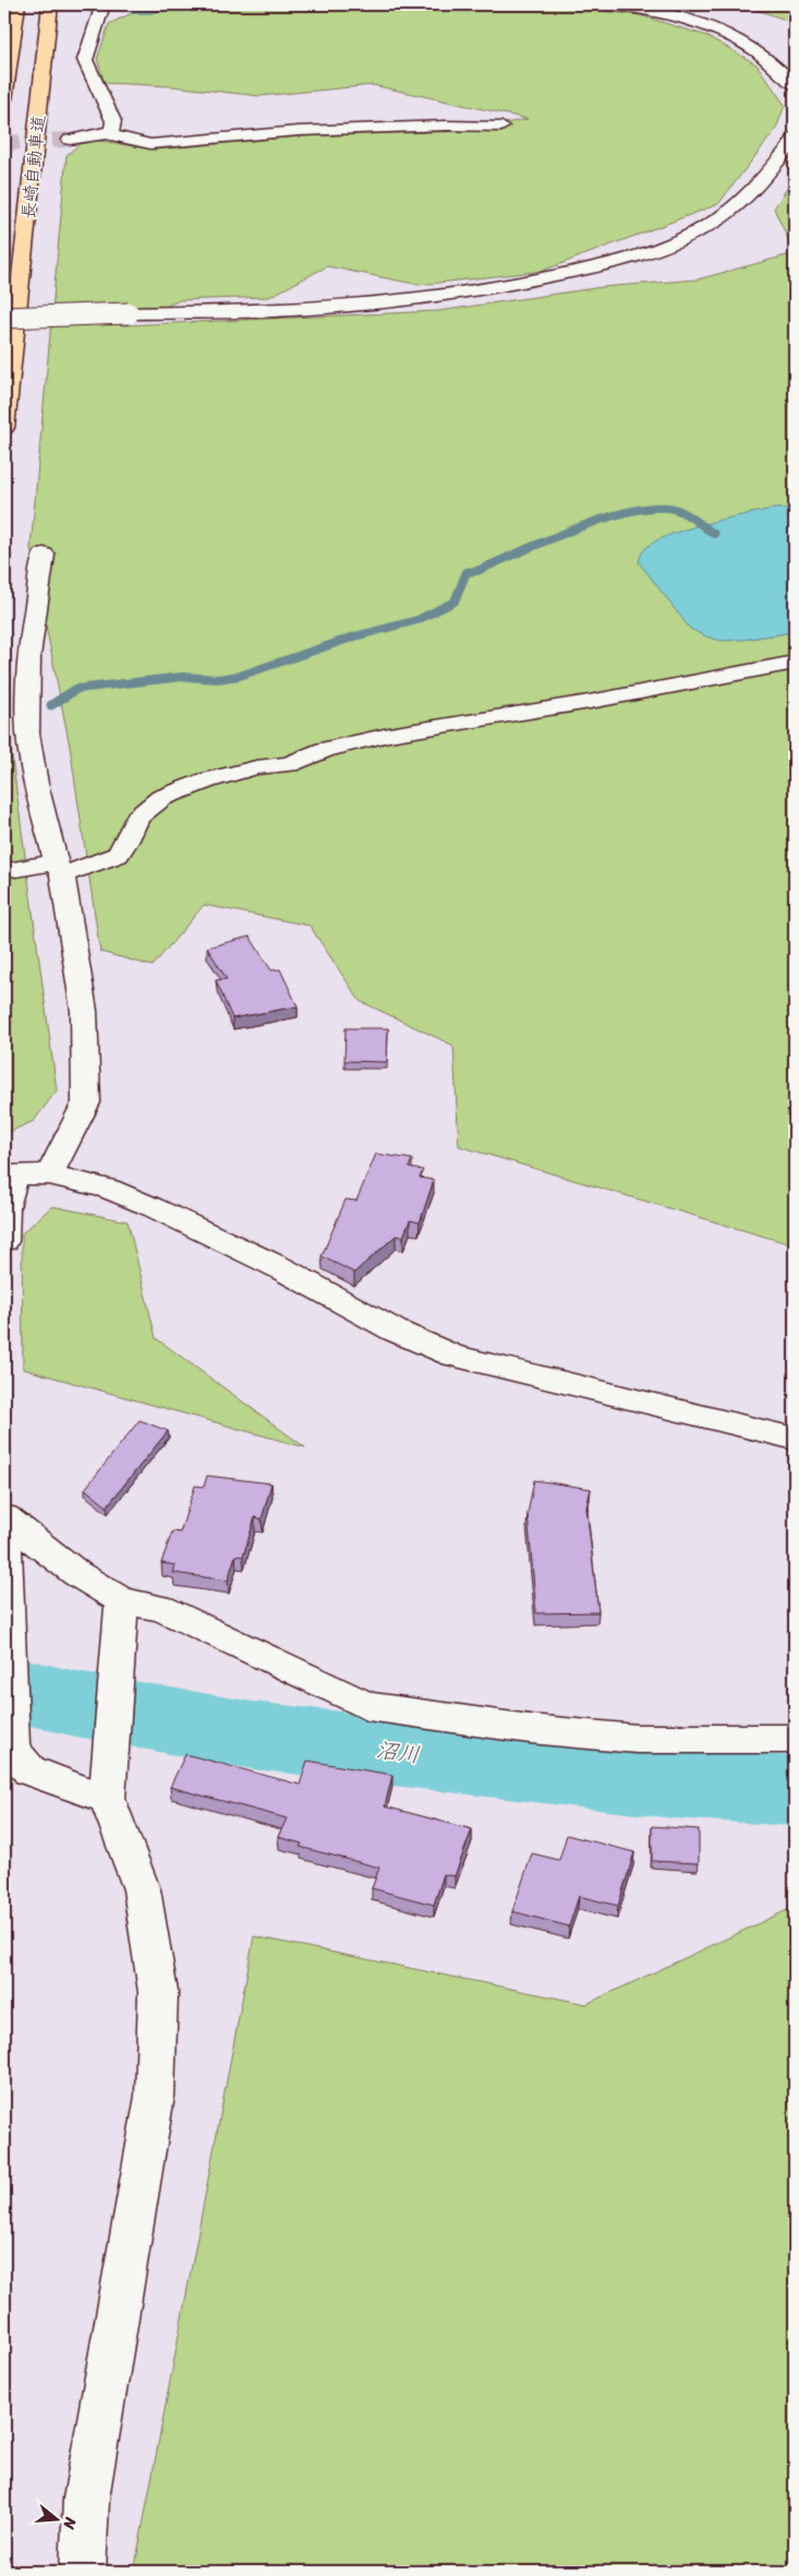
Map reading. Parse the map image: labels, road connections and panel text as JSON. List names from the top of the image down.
{
  "streets": {
    "highway": ["長崎自動車道"]
  },
  "water": ["沼川"],
  "north": "right"
}
